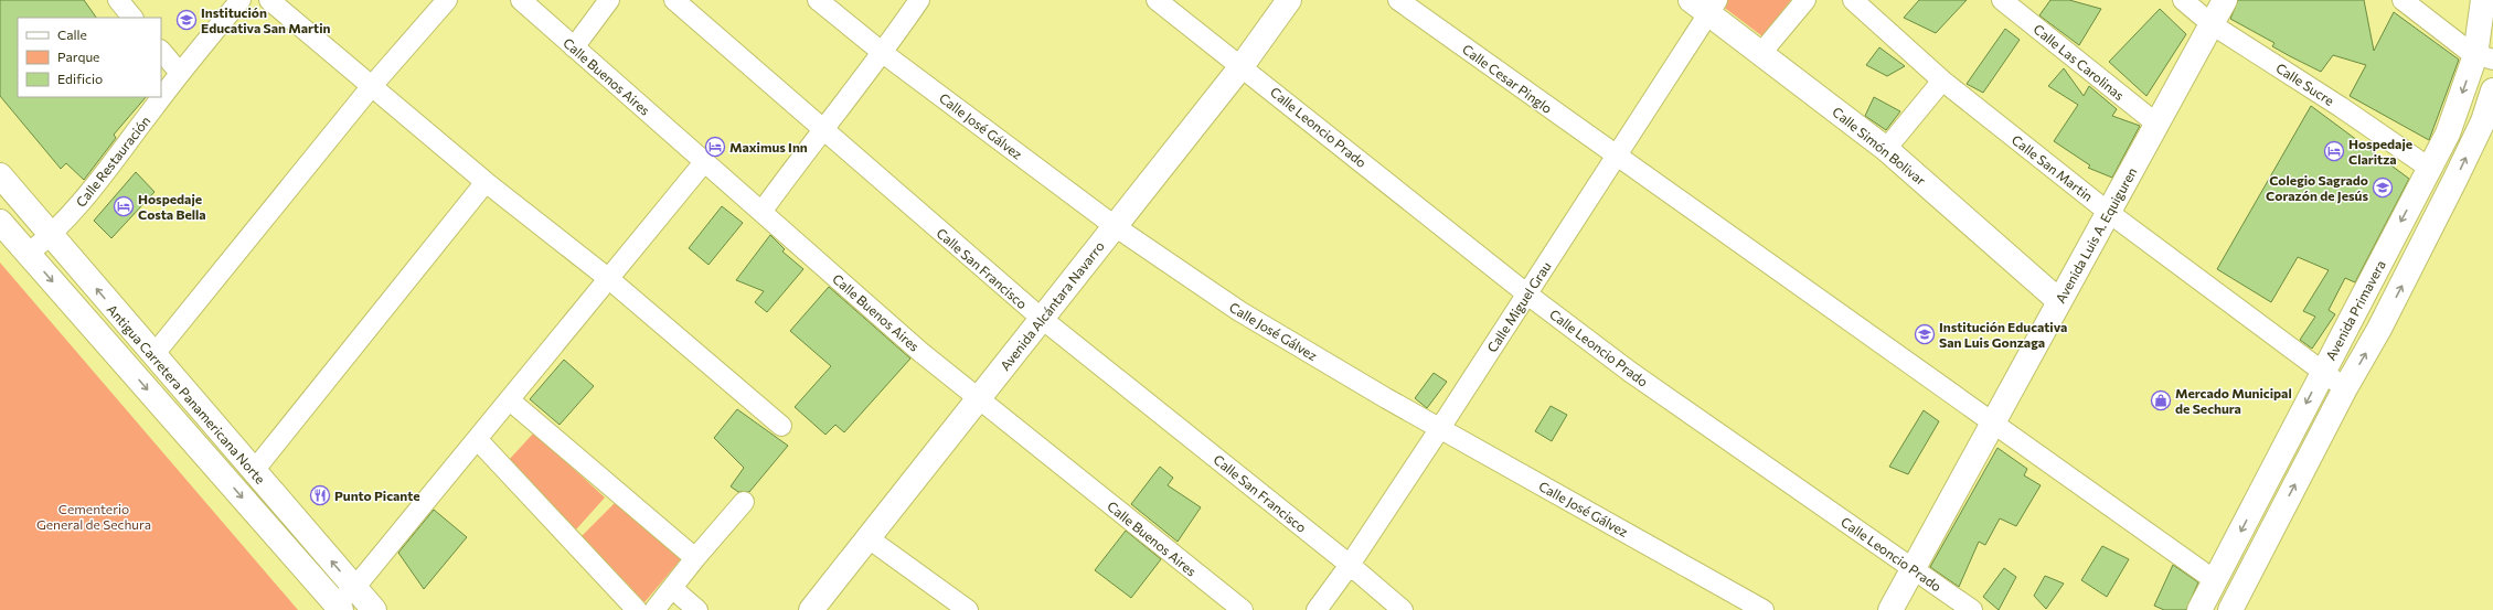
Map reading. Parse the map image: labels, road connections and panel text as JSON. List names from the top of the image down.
{
  "streets": {
    "street": [
      "Calle Las Carolinas",
      "Calle Buenos Aires",
      "Calle Cesar Pinglo",
      "Calle Sucre",
      "Calle José Gálvez",
      "Calle Leoncio Prado",
      "Calle Simón Bolivar",
      "Calle Restauración",
      "Calle San Martin",
      "Avenida Luis A. Equiguren",
      "Calle San Francisco",
      "Avenida Alcántara Navarro",
      "Calle Miguel Grau",
      "Avenida Primavera",
      "Antigua Carretera Panamericana Norte"
    ]
  },
  "crossings": [
    ["Calle Las Carolinas", "Avenida Luis A. Equiguren"],
    ["Calle Buenos Aires", "Avenida Alcántara Navarro"],
    ["Calle Cesar Pinglo", "Avenida Luis A. Equiguren"],
    ["Calle Cesar Pinglo", "Calle Miguel Grau"],
    ["Calle Cesar Pinglo", "Avenida Primavera"],
    ["Calle Sucre", "Avenida Luis A. Equiguren"],
    ["Calle Sucre", "Avenida Primavera"],
    ["Calle José Gálvez", "Avenida Alcántara Navarro"],
    ["Calle José Gálvez", "Calle Miguel Grau"],
    ["Calle Leoncio Prado", "Avenida Luis A. Equiguren"],
    ["Calle Leoncio Prado", "Avenida Alcántara Navarro"],
    ["Calle Leoncio Prado", "Calle Miguel Grau"],
    ["Calle Simón Bolivar", "Avenida Luis A. Equiguren"],
    ["Calle Simón Bolivar", "Calle Miguel Grau"],
    ["Calle Restauración", "Antigua Carretera Panamericana Norte"],
    ["Calle San Martin", "Avenida Luis A. Equiguren"],
    ["Calle San Martin", "Avenida Primavera"],
    ["Calle San Francisco", "Avenida Alcántara Navarro"],
    ["Calle San Francisco", "Calle Miguel Grau"]
  ],
  "parks": ["Cementerio General de Sechura"],
  "places": {
    "school or university": ["Institución Educativa San Martin", "Colegio Sagrado Corazón de Jesús", "Institución Educativa San Luis Gonzaga"],
    "hotel": ["Maximus Inn", "Hospedaje Claritza", "Hospedaje Costa Bella"],
    "shop": ["Mercado Municipal de Sechura"],
    "restaurant": ["Punto Picante"]
  },
  "legend": ["Calle", "Parque", "Edificio"]
}
